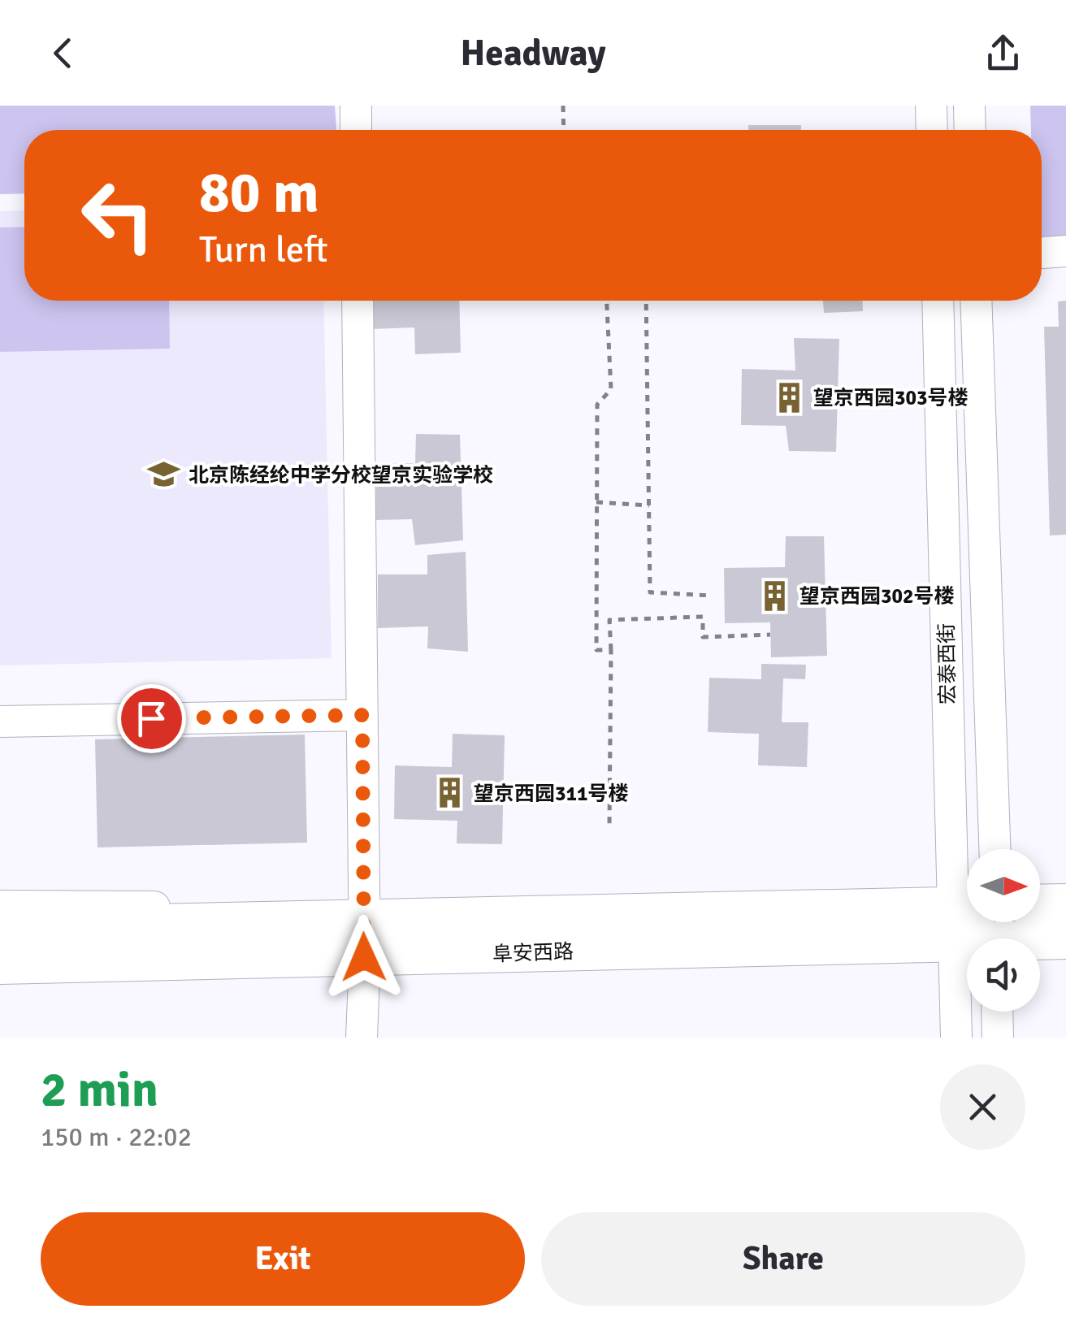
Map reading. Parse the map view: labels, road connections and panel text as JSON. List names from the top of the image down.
{
  "streets": {
    "main road": ["阜安西路"],
    "street": ["宏泰西街"]
  },
  "crossings": [
    ["宏泰西街", "阜安西路"]
  ],
  "places": {
    "building": ["望京西园303号楼", "望京西园302号楼", "望京西园311号楼"],
    "school or university": ["北京陈经纶中学分校望京实验学校"]
  },
  "north": "right",
  "page": {
    "header": "Headway",
    "turn": ["80 m", "Turn left"],
    "heading": ["2 min", "150 m · 22:02"],
    "buttons": ["Exit", "Share"]
  }
}
